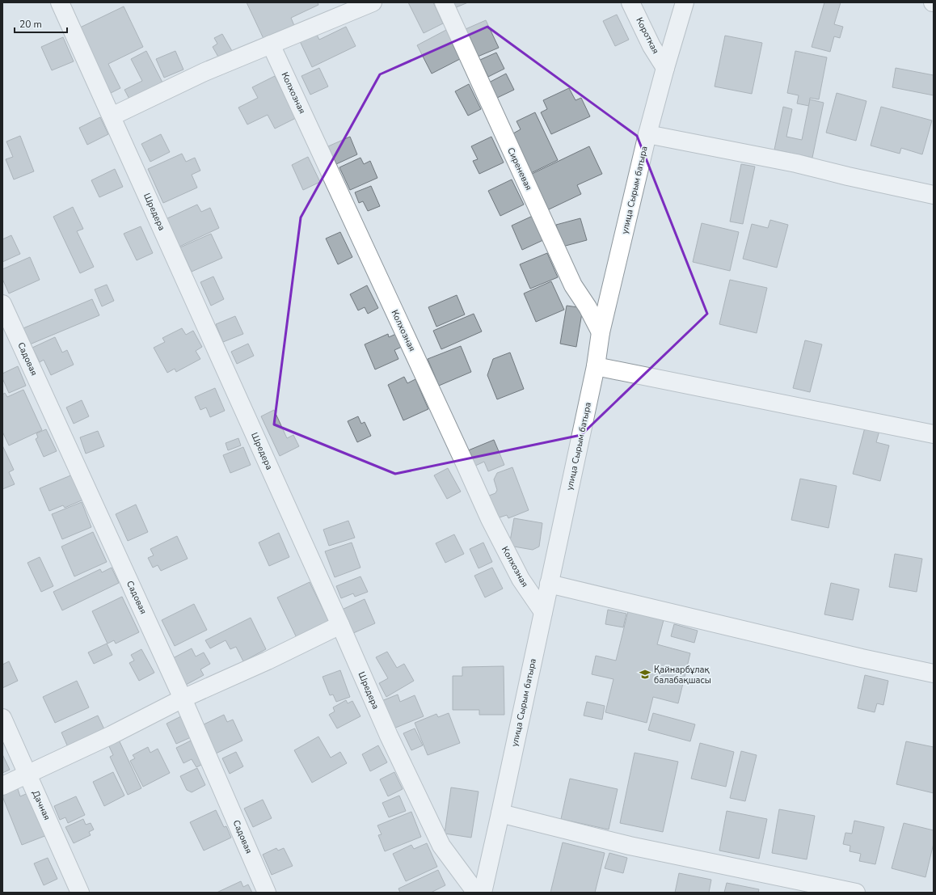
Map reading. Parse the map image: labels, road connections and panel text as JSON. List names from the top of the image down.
{
  "streets": {
    "street": [
      "Короткая",
      "Колхозная",
      "Сиреневая",
      "улица Сырым батыра",
      "Шредера",
      "Садовая",
      "Дачная"
    ]
  },
  "crossings": [
    ["Короткая", "улица Сырым батыра"],
    ["Колхозная", "улица Сырым батыра"],
    ["Сиреневая", "улица Сырым батыра"]
  ],
  "places": {
    "school or university": ["Қайнарбұлақ балабақшасы"]
  },
  "scale_bar": "20 m"
}
